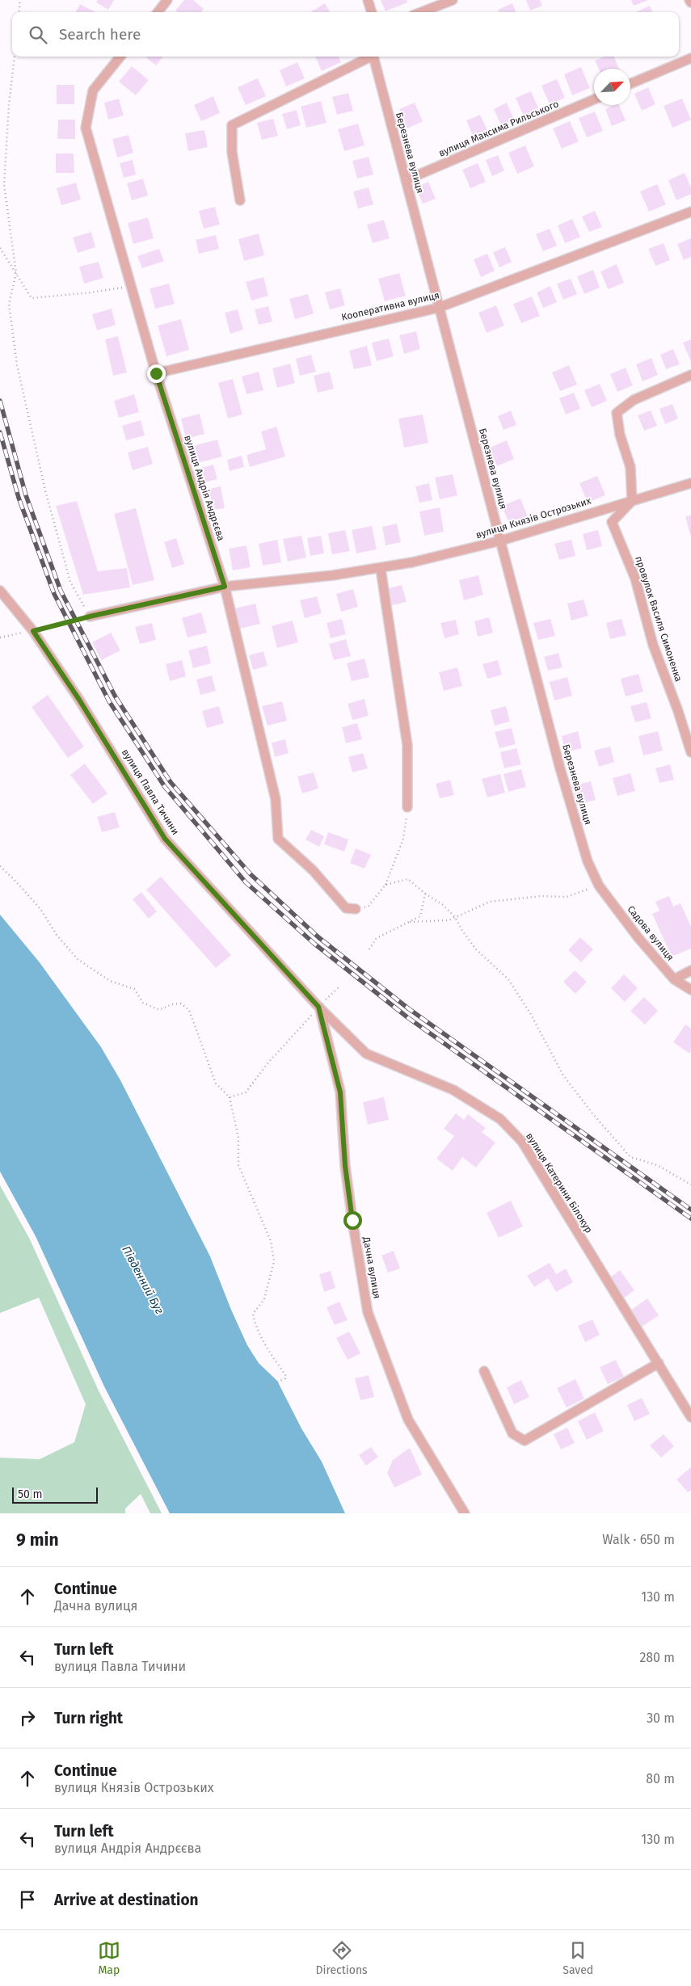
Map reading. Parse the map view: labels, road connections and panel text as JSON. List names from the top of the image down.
{
  "streets": {
    "street": [
      "вулиця Максима Рильського",
      "Березнева вулиця",
      "Кооперативна вулиця",
      "вулиця Андрія Андрєєва",
      "вулиця Князів Острозьких",
      "провулок Василя Симоненка",
      "вулиця Павла Тичини",
      "Садова вулиця",
      "вулиця Катерини Білокур",
      "Дачна вулиця"
    ]
  },
  "crossings": [
    ["вулиця Максима Рильського", "Березнева вулиця"],
    ["Березнева вулиця", "Кооперативна вулиця"],
    ["Березнева вулиця", "вулиця Князів Острозьких"],
    ["Березнева вулиця", "Садова вулиця"],
    ["Кооперативна вулиця", "вулиця Андрія Андрєєва"],
    ["вулиця Андрія Андрєєва", "вулиця Князів Острозьких"],
    ["вулиця Князів Острозьких", "провулок Василя Симоненка"],
    ["вулиця Павла Тичини", "вулиця Катерини Білокур"],
    ["вулиця Павла Тичини", "Дачна вулиця"],
    ["вулиця Катерини Білокур", "Дачна вулиця"]
  ],
  "water": ["Південний Буг"],
  "scale_bar": "50 m",
  "north": "top right",
  "page": {
    "search": "Search here",
    "scale": "50 m",
    "heading": ["9 min", "Walk · 650 m"],
    "list": [
      ["Continue", "Дачна вулиця", "130 m"],
      ["Turn left", "вулиця Павла Тичини", "280 m"],
      ["Turn right", "30 m"],
      ["Continue", "вулиця Князів Острозьких", "80 m"],
      ["Turn left", "вулиця Андрія Андрєєва", "130 m"],
      "Arrive at destination"
    ],
    "nav": ["Map", "Directions", "Saved"]
  }
}
